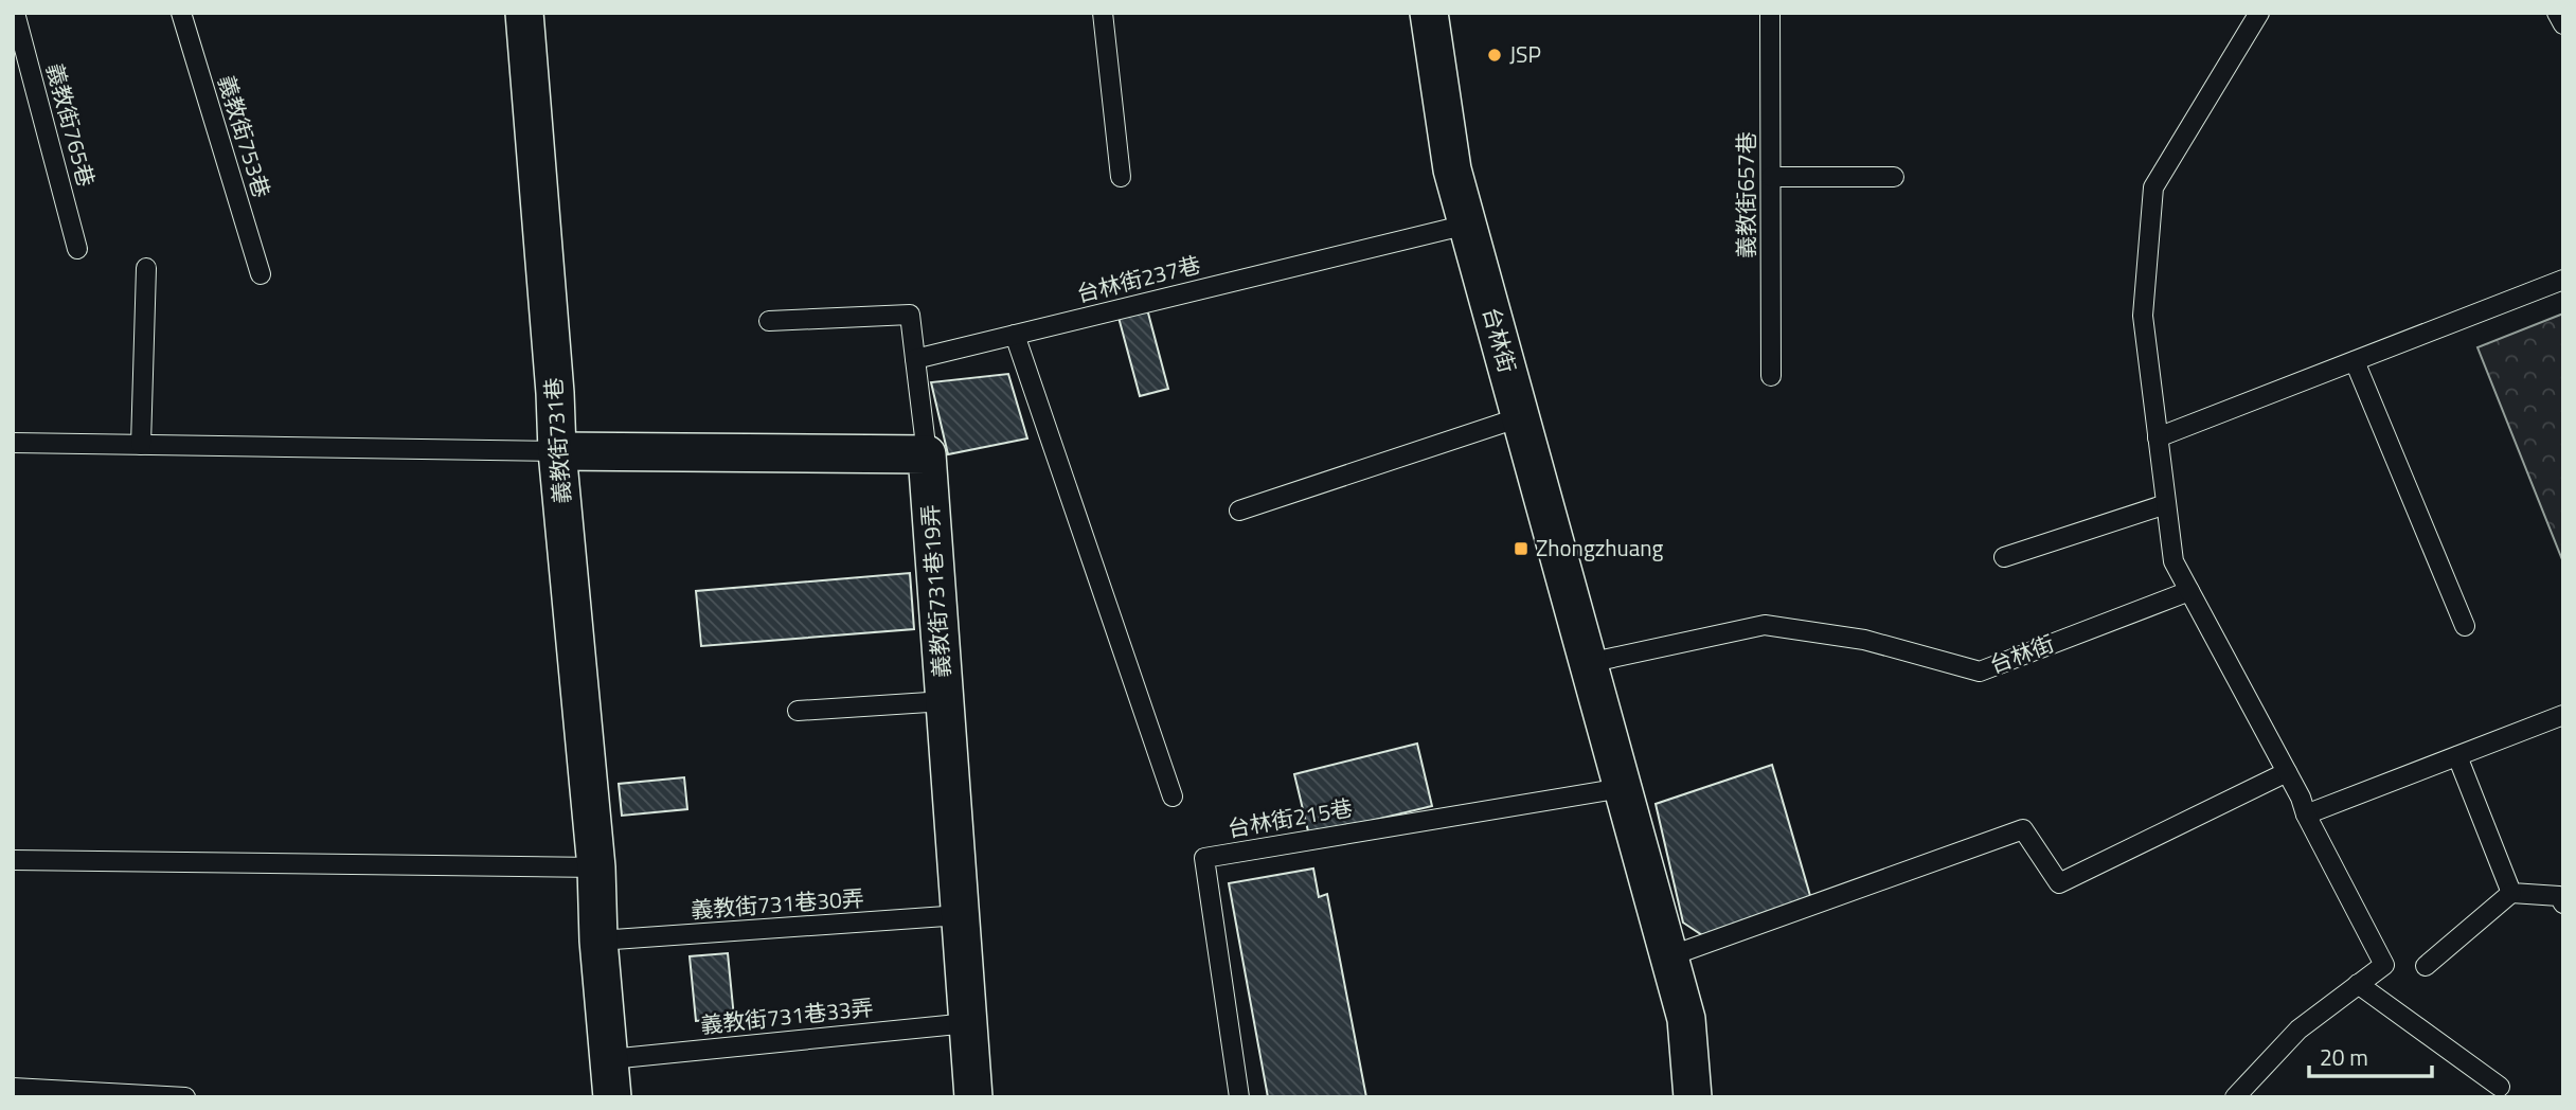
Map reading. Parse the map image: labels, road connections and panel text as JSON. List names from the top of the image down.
{
  "streets": {
    "street": ["台林街", "義教街731巷", "義教街731巷19弄"],
    "lane": [
      "義教街765巷",
      "義教街753巷",
      "義教街657巷",
      "台林街237巷",
      "台林街215巷",
      "義教街731巷30弄",
      "義教街731巷33弄"
    ]
  },
  "crossings": [
    ["台林街237巷", "台林街"],
    ["台林街", "台林街215巷"],
    ["義教街731巷", "義教街731巷30弄"],
    ["義教街731巷", "義教街731巷33弄"],
    ["義教街731巷19弄", "義教街731巷30弄"],
    ["義教街731巷19弄", "義教街731巷33弄"]
  ],
  "places": {
    "other": ["JSP"],
    "transit": ["Zhongzhuang"]
  },
  "scale_bar": "20 m"
}
